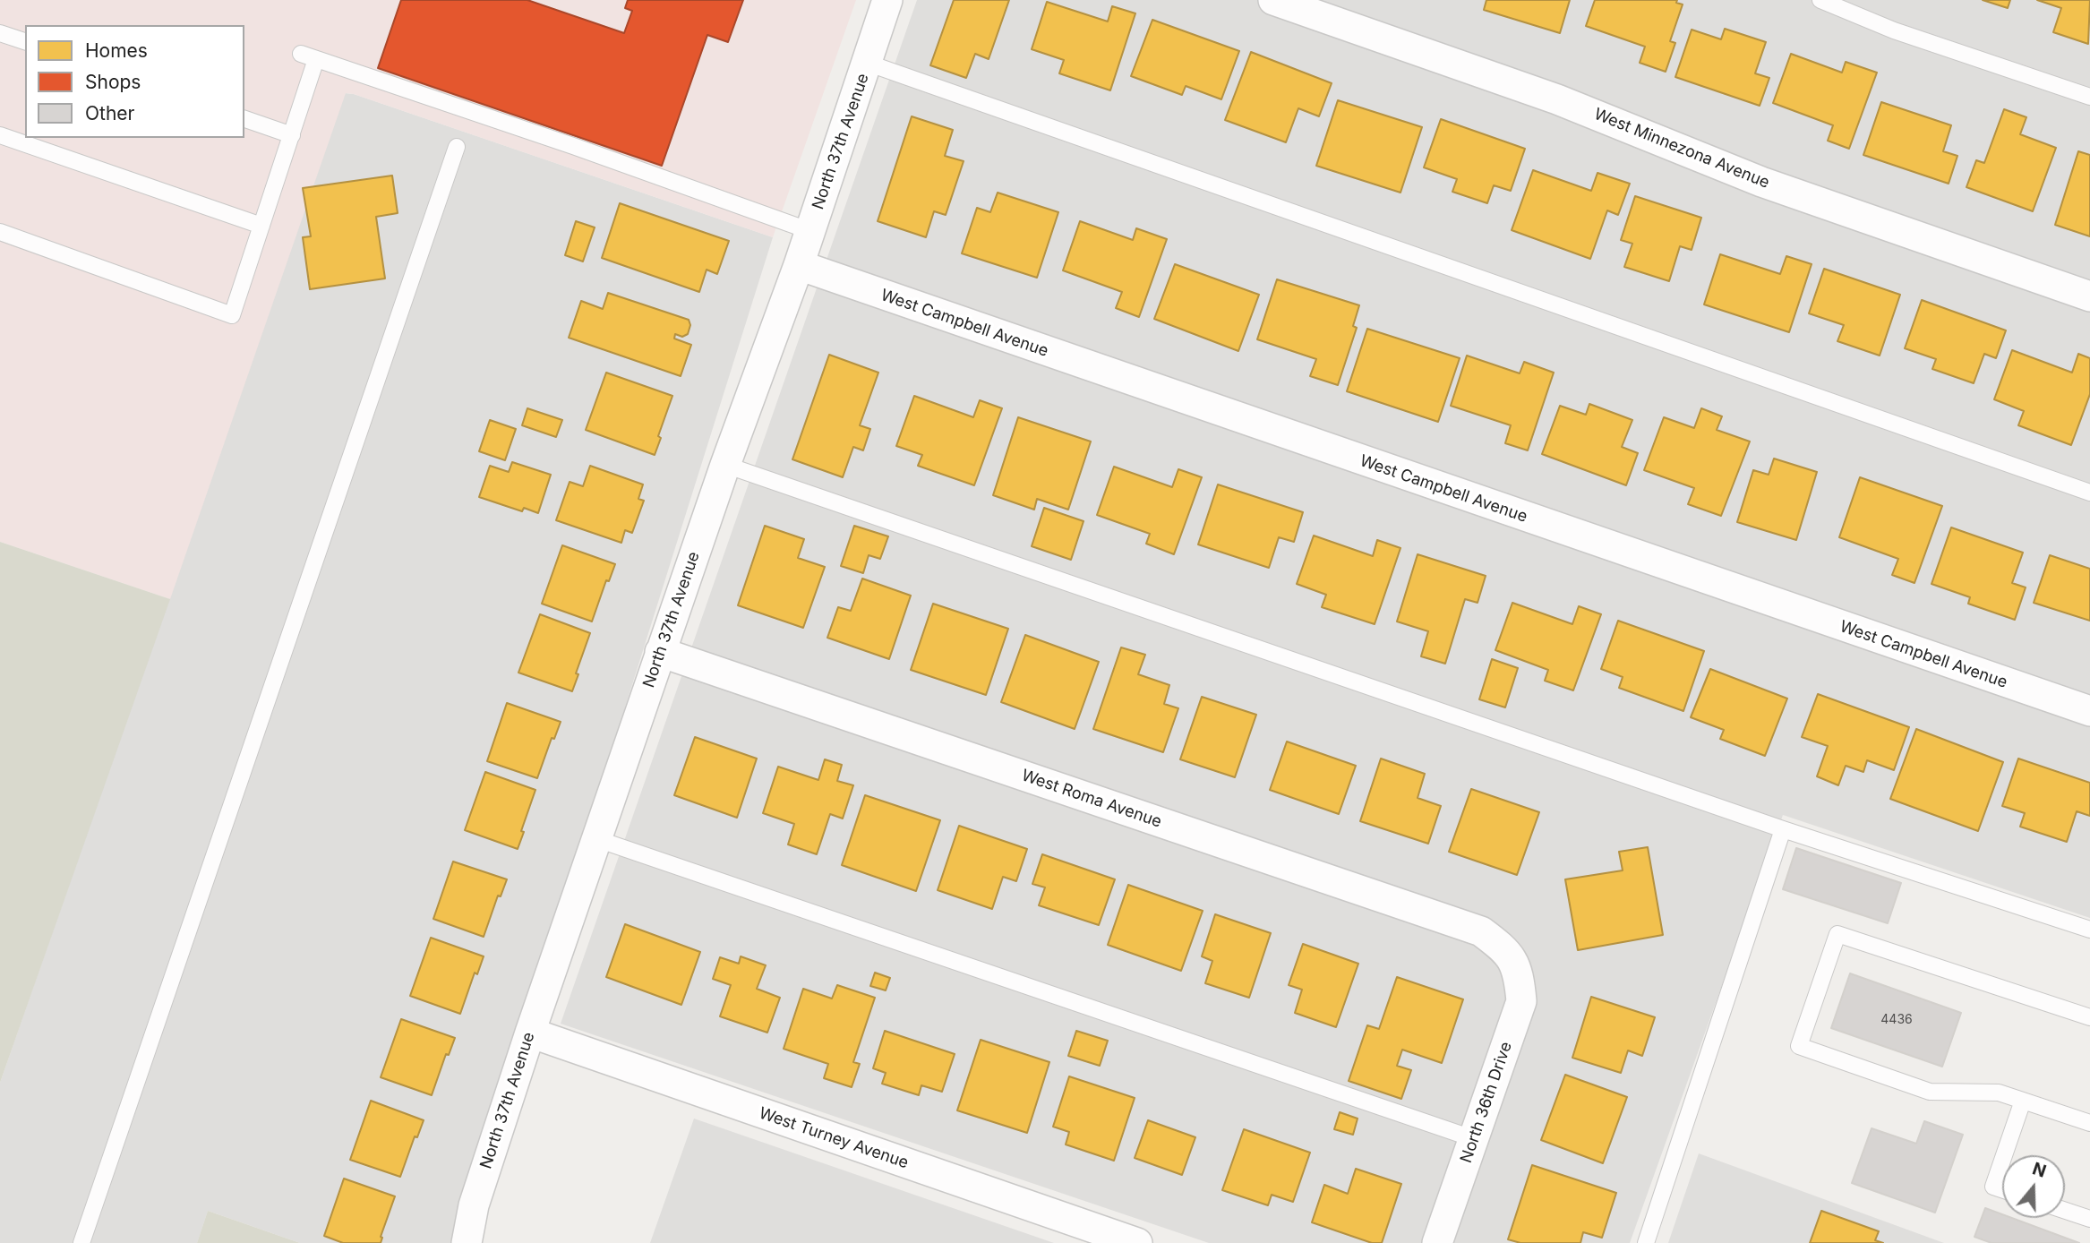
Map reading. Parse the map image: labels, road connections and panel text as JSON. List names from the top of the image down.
{
  "streets": {
    "street": [
      "North 37th Avenue",
      "West Minnezona Avenue",
      "West Campbell Avenue",
      "West Roma Avenue",
      "North 36th Drive",
      "West Turney Avenue"
    ]
  },
  "crossings": [
    ["North 37th Avenue", "West Campbell Avenue"],
    ["North 37th Avenue", "West Roma Avenue"],
    ["North 37th Avenue", "West Turney Avenue"],
    ["West Roma Avenue", "North 36th Drive"]
  ],
  "house_numbers": ["4436"],
  "legend": ["Homes", "Shops", "Other"],
  "north": "top"
}
